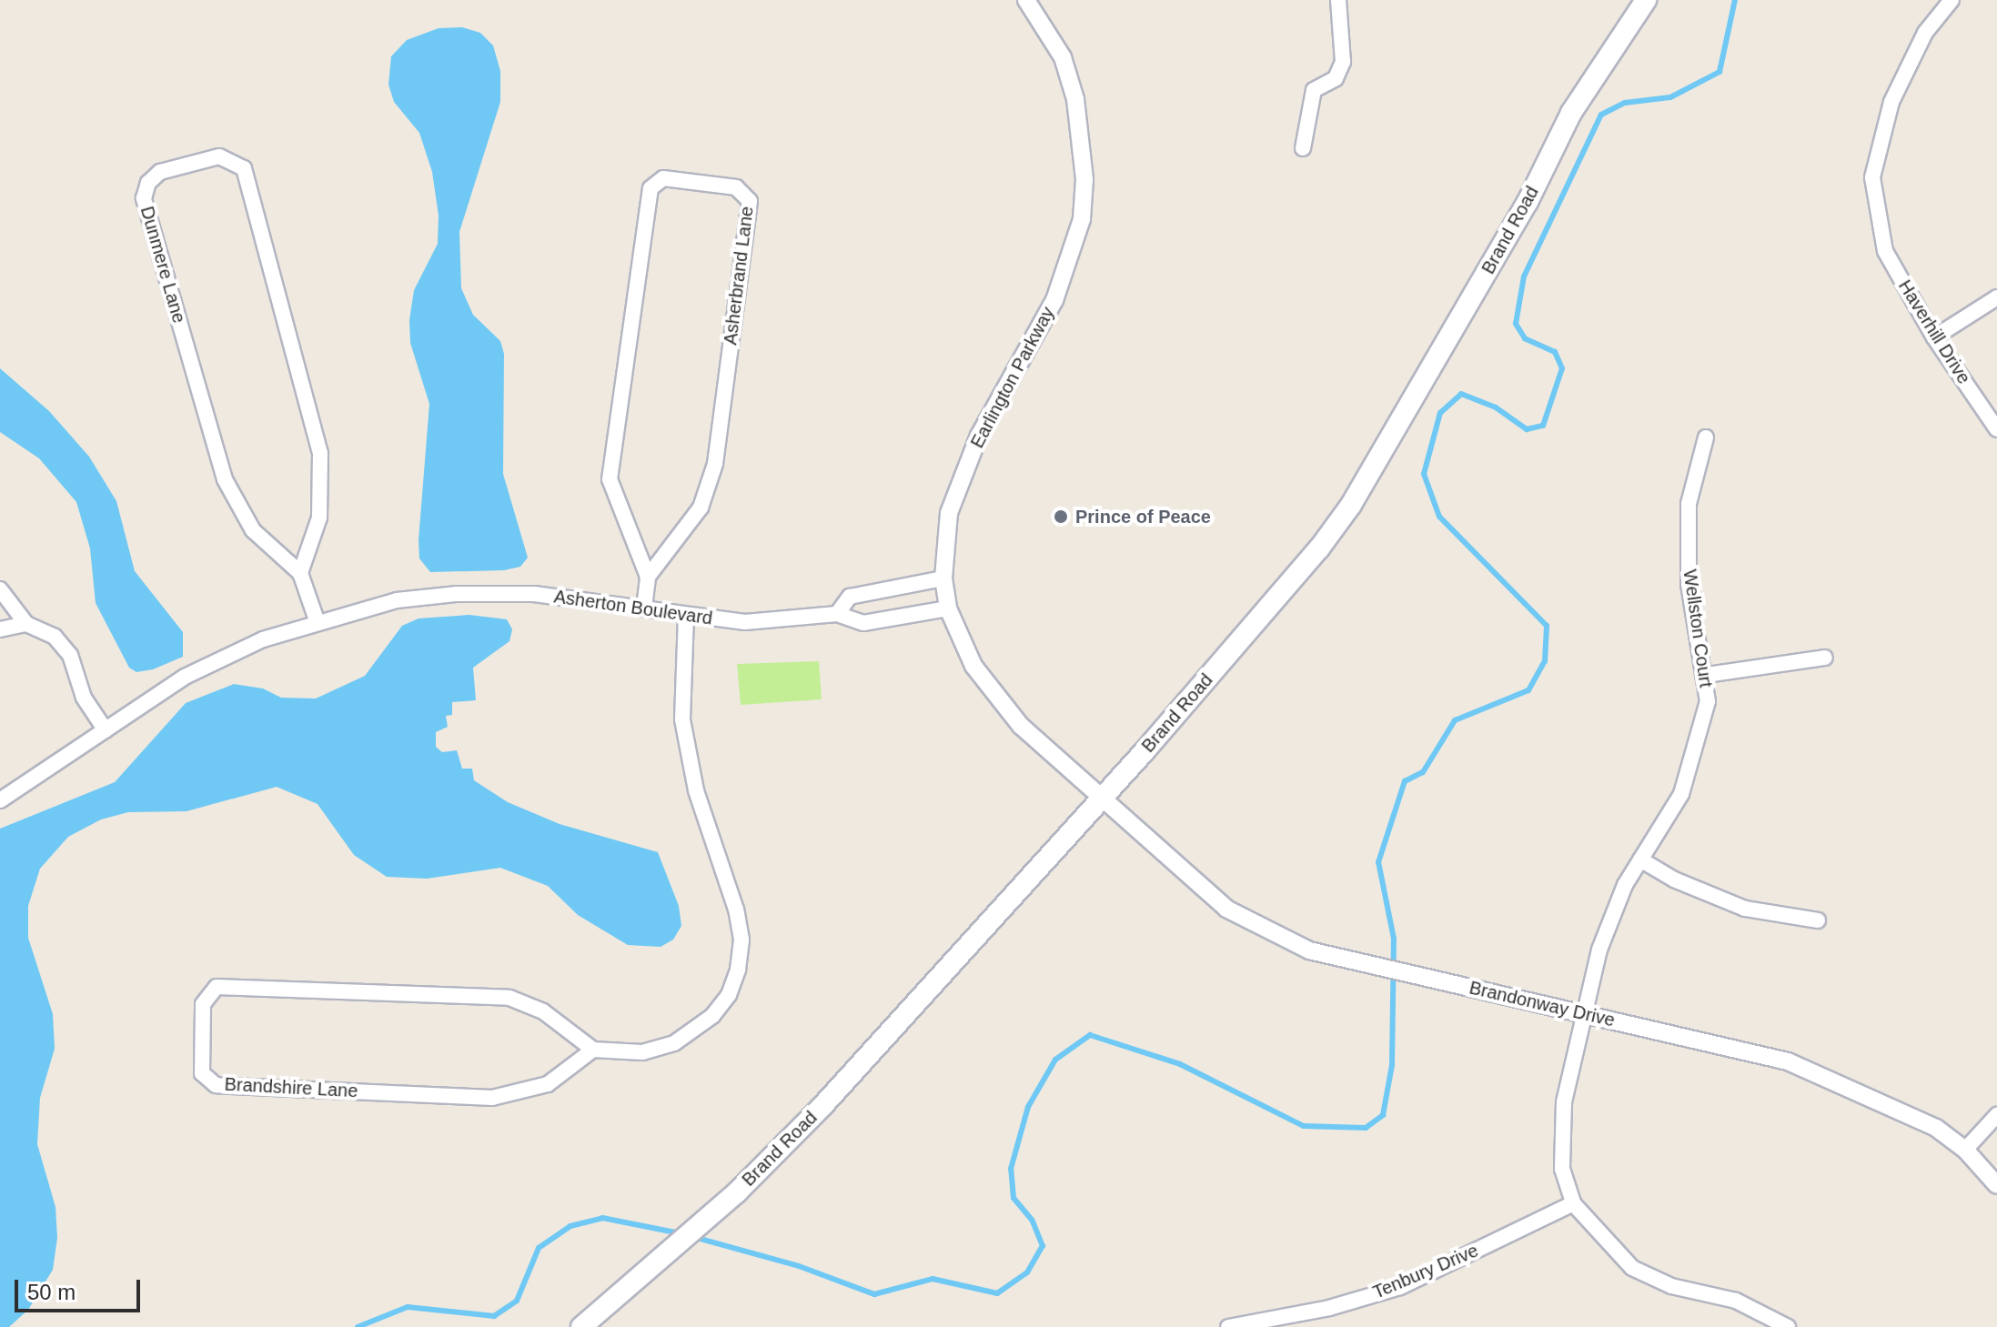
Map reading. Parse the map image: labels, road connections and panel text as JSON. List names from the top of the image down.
{
  "streets": {
    "main road": ["Brand Road"],
    "street": [
      "Dunmere Lane",
      "Asherbrand Lane",
      "Haverhill Drive",
      "Earlington Parkway",
      "Asherton Boulevard",
      "Wellston Court",
      "Brandonway Drive",
      "Brandshire Lane",
      "Tenbury Drive"
    ]
  },
  "crossings": [
    ["Brand Road", "Earlington Parkway"],
    ["Brand Road", "Brandonway Drive"],
    ["Dunmere Lane", "Asherton Boulevard"],
    ["Asherbrand Lane", "Asherton Boulevard"],
    ["Earlington Parkway", "Asherton Boulevard"],
    ["Earlington Parkway", "Brandonway Drive"],
    ["Wellston Court", "Brandonway Drive"],
    ["Wellston Court", "Tenbury Drive"]
  ],
  "places": ["Prince of Peace"],
  "scale_bar": "50 m"
}
